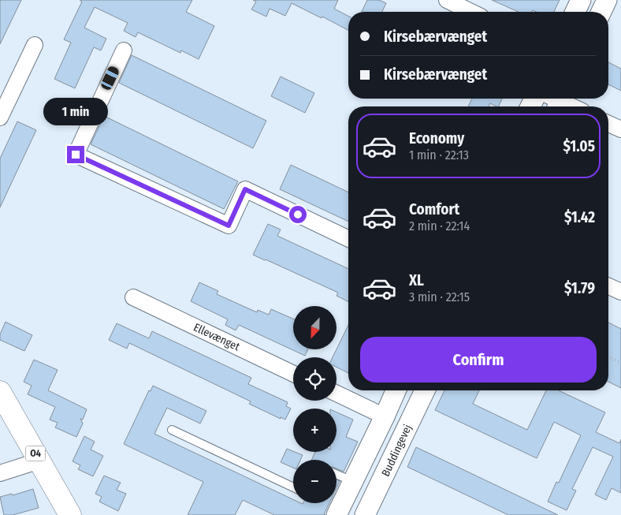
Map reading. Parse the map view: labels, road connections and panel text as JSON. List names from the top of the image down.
{
  "streets": {
    "main road": ["O4"],
    "street": ["Ellevænget", "Buddingevej"]
  },
  "north": "bottom",
  "page": {
    "banner": ["Kirsebærvænget", "Kirsebærvænget"],
    "bubble": "1 min",
    "list": [
      {
        "name": "Economy",
        "note": "1 min · 22:13",
        "value": "$1.05"
      },
      {
        "name": "Comfort",
        "note": "2 min · 22:14",
        "value": "$1.42"
      },
      {
        "name": "XL",
        "note": "3 min · 22:15",
        "value": "$1.79"
      }
    ],
    "map_buttons": ["+", "−"],
    "buttons": "Confirm"
  }
}
